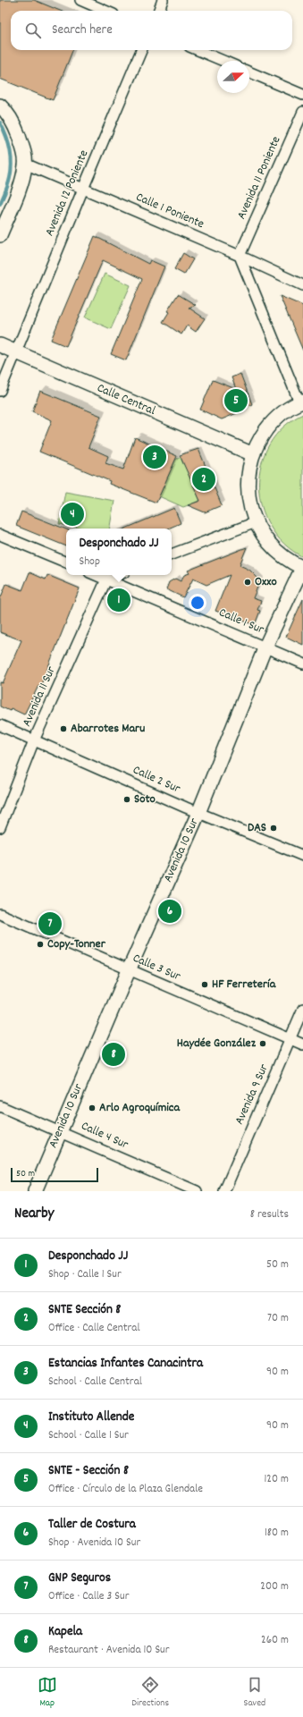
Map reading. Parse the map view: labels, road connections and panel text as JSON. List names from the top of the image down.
{
  "streets": {
    "street": [
      "Avenida 11 Poniente",
      "Avenida 12 Poniente",
      "Calle 1 Poniente",
      "Calle Central",
      "Calle 1 Sur",
      "Avenida 11 Sur",
      "Calle 2 Sur",
      "Avenida 10 Sur",
      "Calle 3 Sur",
      "Avenida 9 Sur",
      "Calle 4 Sur"
    ]
  },
  "crossings": [
    ["Avenida 11 Poniente", "Calle 1 Poniente"],
    ["Avenida 12 Poniente", "Calle 1 Poniente"],
    ["Avenida 12 Poniente", "Calle Central"],
    ["Calle 1 Sur", "Avenida 11 Sur"],
    ["Calle 1 Sur", "Avenida 10 Sur"],
    ["Avenida 11 Sur", "Calle 2 Sur"],
    ["Calle 2 Sur", "Avenida 10 Sur"],
    ["Avenida 10 Sur", "Calle 3 Sur"],
    ["Avenida 10 Sur", "Calle 4 Sur"],
    ["Calle 3 Sur", "Avenida 9 Sur"]
  ],
  "places": [
    "Oxxo",
    "Abarrotes Maru",
    "Soto",
    "DAS",
    "Copy-Tonner",
    "HF Ferretería",
    "Haydée González",
    "Arlo Agroquímica"
  ],
  "scale_bar": "50 m",
  "north": "right",
  "page": {
    "search": "Search here",
    "pins": [
      "5",
      "3",
      "2",
      "4",
      "1",
      "6",
      "7",
      "8"
    ],
    "popup": ["Desponchado JJ", "Shop"],
    "scale": "50 m",
    "heading": ["Nearby", "8 results"],
    "list": [
      {
        "mark": "1",
        "name": "Desponchado JJ",
        "note": "Shop · Calle 1 Sur",
        "value": "50 m"
      },
      {
        "mark": "2",
        "name": "SNTE Sección 8",
        "note": "Office · Calle Central",
        "value": "70 m"
      },
      {
        "mark": "3",
        "name": "Estancias Infantes Canacintra",
        "note": "School · Calle Central",
        "value": "90 m"
      },
      {
        "mark": "4",
        "name": "Instituto Allende",
        "note": "School · Calle 1 Sur",
        "value": "90 m"
      },
      {
        "mark": "5",
        "name": "SNTE - Sección 8",
        "note": "Office · Círculo de la Plaza Glendale",
        "value": "120 m"
      },
      {
        "mark": "6",
        "name": "Taller de Costura",
        "note": "Shop · Avenida 10 Sur",
        "value": "180 m"
      },
      {
        "mark": "7",
        "name": "GNP Seguros",
        "note": "Office · Calle 3 Sur",
        "value": "200 m"
      },
      {
        "mark": "8",
        "name": "Kapela",
        "note": "Restaurant · Avenida 10 Sur",
        "value": "260 m"
      }
    ],
    "nav": ["Map", "Directions", "Saved"]
  }
}
